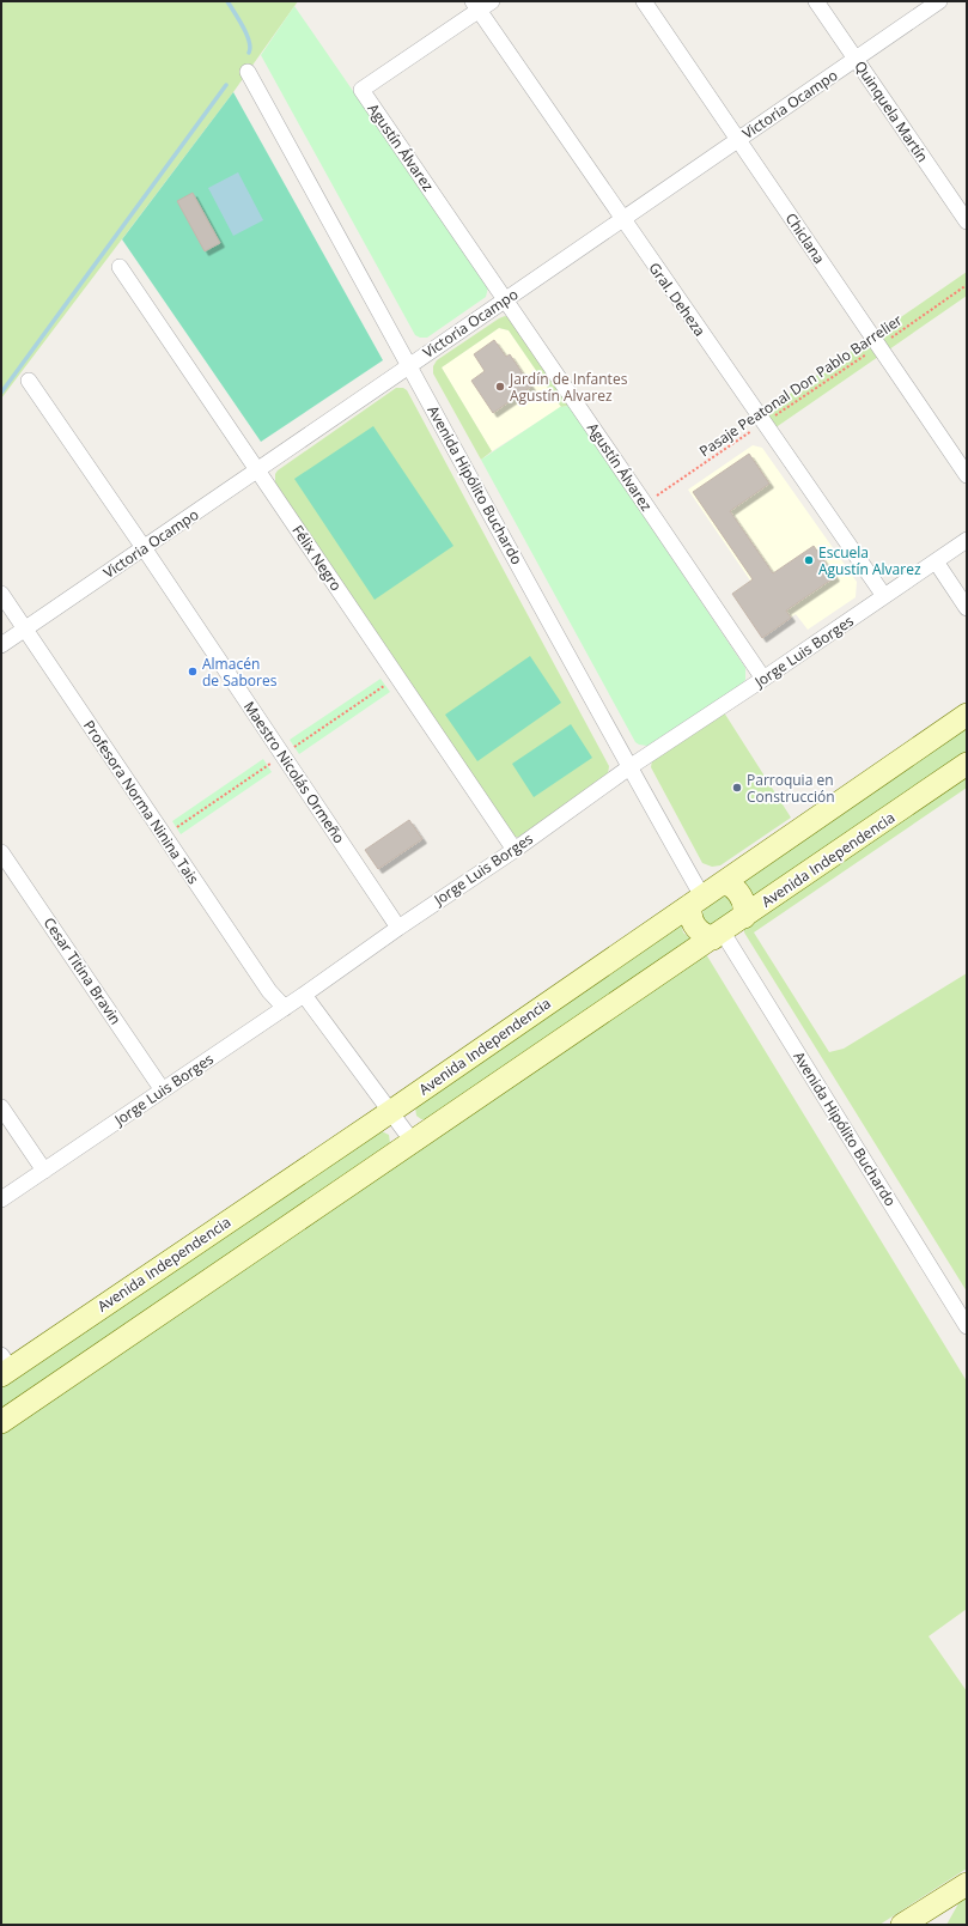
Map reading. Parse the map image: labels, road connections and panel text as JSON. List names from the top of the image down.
{
  "streets": {
    "main road": ["Avenida Independencia"],
    "street": [
      "Victoria Ocampo",
      "Quinquela Martín",
      "Agustín Álvarez",
      "Chiclana",
      "Gral. Deheza",
      "Avenida Hipólito Buchardo",
      "Félix Negro",
      "Jorge Luis Borges",
      "Maestro Nicolás Ormeño",
      "Profesora Norma Ninina Tais",
      "Cesar Titina Bravin"
    ],
    "path": ["Pasaje Peatonal Don Pablo Barrelier"]
  },
  "crossings": [
    ["Victoria Ocampo", "Quinquela Martín"],
    ["Victoria Ocampo", "Agustín Álvarez"],
    ["Victoria Ocampo", "Chiclana"],
    ["Victoria Ocampo", "Gral. Deheza"],
    ["Victoria Ocampo", "Avenida Hipólito Buchardo"],
    ["Victoria Ocampo", "Félix Negro"],
    ["Victoria Ocampo", "Maestro Nicolás Ormeño"],
    ["Victoria Ocampo", "Profesora Norma Ninina Tais"],
    ["Agustín Álvarez", "Gral. Deheza"],
    ["Agustín Álvarez", "Pasaje Peatonal Don Pablo Barrelier"],
    ["Agustín Álvarez", "Jorge Luis Borges"],
    ["Chiclana", "Pasaje Peatonal Don Pablo Barrelier"],
    ["Gral. Deheza", "Pasaje Peatonal Don Pablo Barrelier"],
    ["Gral. Deheza", "Jorge Luis Borges"],
    ["Avenida Hipólito Buchardo", "Jorge Luis Borges"],
    ["Avenida Hipólito Buchardo", "Avenida Independencia"],
    ["Félix Negro", "Jorge Luis Borges"],
    ["Jorge Luis Borges", "Maestro Nicolás Ormeño"],
    ["Jorge Luis Borges", "Profesora Norma Ninina Tais"],
    ["Jorge Luis Borges", "Cesar Titina Bravin"]
  ],
  "places": [
    "Jardín de Infantes Agustín Alvarez",
    "Escuela Agustín Alvarez",
    "Almacén de Sabores",
    "Parroquia en Construcción"
  ]
}
